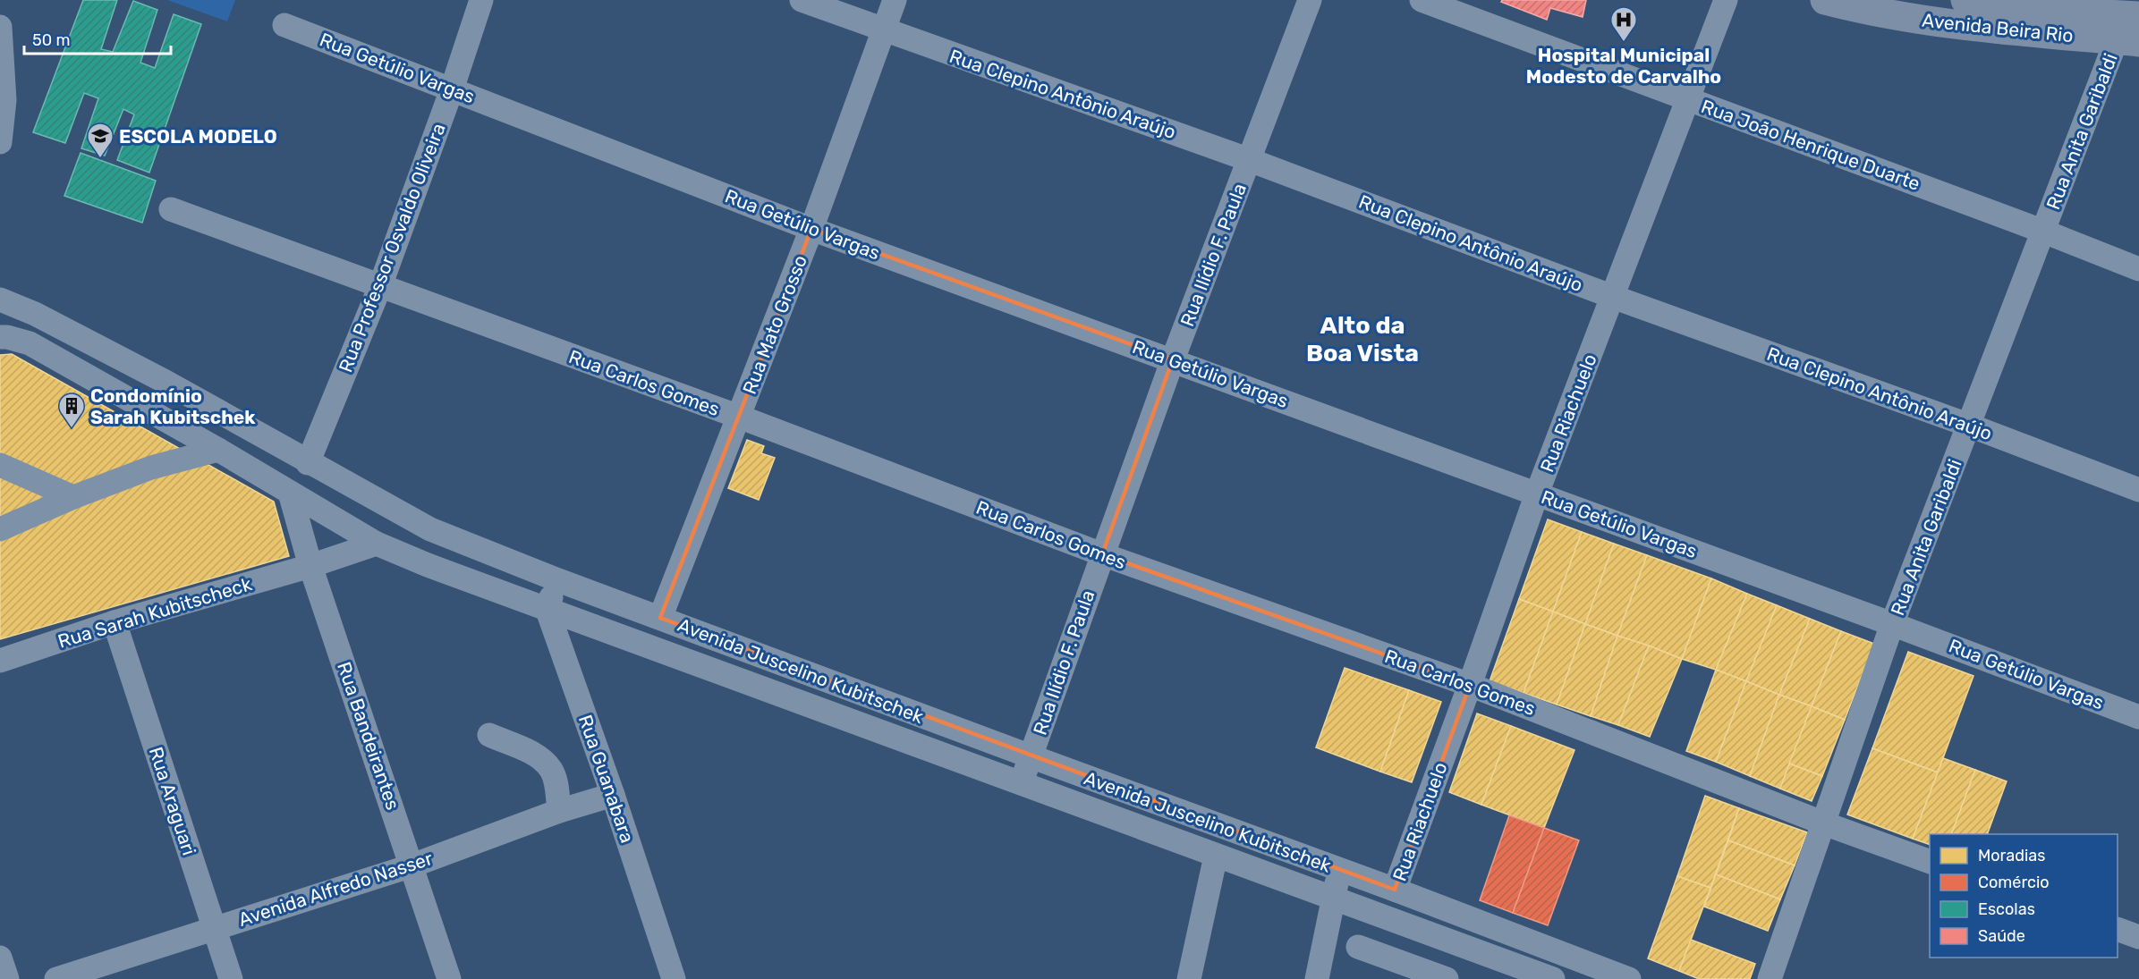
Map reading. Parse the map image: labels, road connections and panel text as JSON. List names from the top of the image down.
{
  "streets": {
    "main road": ["Avenida Beira Rio"],
    "street": [
      "Rua Getúlio Vargas",
      "Rua Clepino Antônio Araújo",
      "Rua Anita Garibaldi",
      "Rua João Henrique Duarte",
      "Rua Professor Osvaldo Oliveira",
      "Rua Ilídio F. Paula",
      "Rua Mato Grosso",
      "Rua Carlos Gomes",
      "Rua Riachuelo",
      "Rua Sarah Kubitscheck",
      "Avenida Juscelino Kubitschek",
      "Rua Bandeirantes",
      "Rua Guanabara",
      "Rua Araguari",
      "Avenida Alfredo Nasser"
    ]
  },
  "crossings": [
    ["Avenida Beira Rio", "Rua Anita Garibaldi"],
    ["Rua Getúlio Vargas", "Rua Anita Garibaldi"],
    ["Rua Getúlio Vargas", "Rua Professor Osvaldo Oliveira"],
    ["Rua Getúlio Vargas", "Rua Ilídio F. Paula"],
    ["Rua Getúlio Vargas", "Rua Mato Grosso"],
    ["Rua Getúlio Vargas", "Rua Riachuelo"],
    ["Rua Clepino Antônio Araújo", "Rua Anita Garibaldi"],
    ["Rua Clepino Antônio Araújo", "Rua Ilídio F. Paula"],
    ["Rua Clepino Antônio Araújo", "Rua Mato Grosso"],
    ["Rua Clepino Antônio Araújo", "Rua Riachuelo"],
    ["Rua Anita Garibaldi", "Rua João Henrique Duarte"],
    ["Rua Anita Garibaldi", "Rua Carlos Gomes"],
    ["Rua João Henrique Duarte", "Rua Riachuelo"],
    ["Rua Professor Osvaldo Oliveira", "Rua Carlos Gomes"],
    ["Rua Professor Osvaldo Oliveira", "Avenida Juscelino Kubitschek"],
    ["Rua Ilídio F. Paula", "Rua Carlos Gomes"],
    ["Rua Ilídio F. Paula", "Avenida Juscelino Kubitschek"],
    ["Rua Mato Grosso", "Rua Carlos Gomes"],
    ["Rua Mato Grosso", "Avenida Juscelino Kubitschek"],
    ["Rua Carlos Gomes", "Rua Riachuelo"],
    ["Rua Riachuelo", "Avenida Juscelino Kubitschek"],
    ["Rua Sarah Kubitscheck", "Avenida Juscelino Kubitschek"],
    ["Rua Sarah Kubitscheck", "Rua Bandeirantes"],
    ["Rua Sarah Kubitscheck", "Rua Araguari"],
    ["Avenida Juscelino Kubitschek", "Rua Bandeirantes"],
    ["Avenida Juscelino Kubitschek", "Rua Guanabara"],
    ["Rua Bandeirantes", "Avenida Alfredo Nasser"],
    ["Rua Guanabara", "Avenida Alfredo Nasser"],
    ["Rua Araguari", "Avenida Alfredo Nasser"]
  ],
  "districts": ["Alto da Boa Vista"],
  "places": {
    "hospital": ["Hospital Municipal Modesto de Carvalho"],
    "school or university": ["ESCOLA MODELO"],
    "building": ["Condomínio Sarah Kubitschek"]
  },
  "legend": [
    "Moradias",
    "Comércio",
    "Escolas",
    "Saúde"
  ],
  "scale_bar": "50 m"
}
